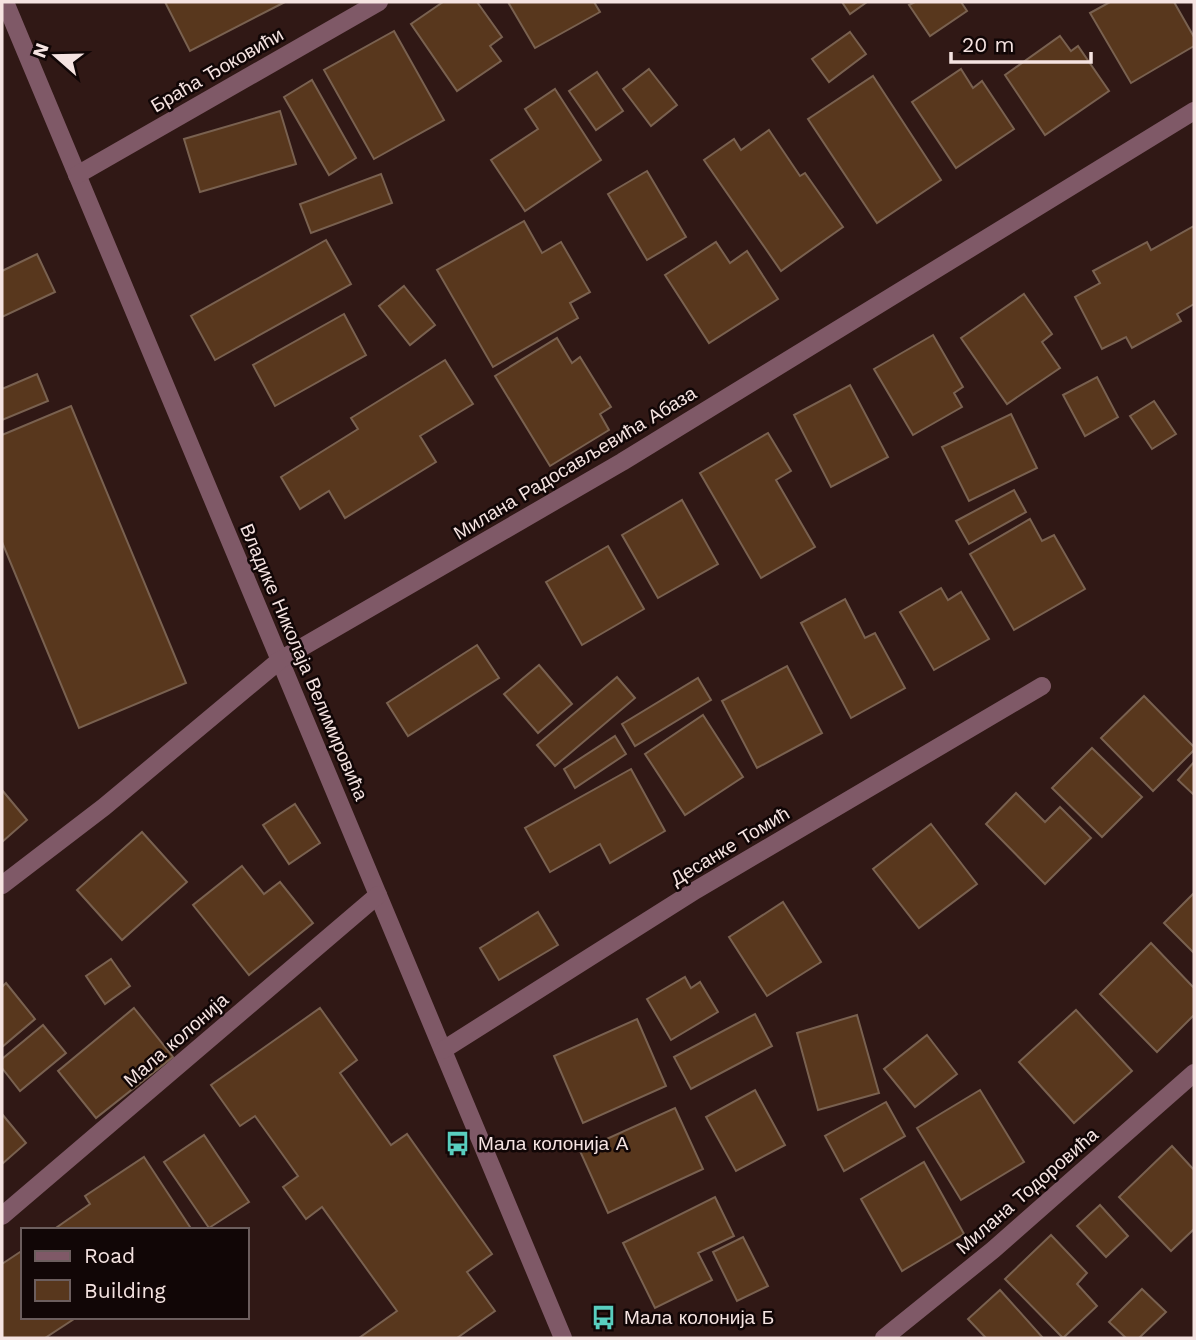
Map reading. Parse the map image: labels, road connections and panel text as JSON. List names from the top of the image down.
{
  "streets": {
    "street": [
      "Браћа Ђоковићи",
      "Милана Радосављевића Абаза",
      "Владике Николаја Велимировића",
      "Десанке Томић",
      "Мала колонија",
      "Милана Тодоровића"
    ]
  },
  "crossings": [
    ["Браћа Ђоковићи", "Владике Николаја Велимировића"],
    ["Милана Радосављевића Абаза", "Владике Николаја Велимировића"],
    ["Владике Николаја Велимировића", "Десанке Томић"],
    ["Владике Николаја Велимировића", "Мала колонија"]
  ],
  "places": {
    "bus stop": ["Мала колонија А", "Мала колонија Б"]
  },
  "legend": ["Road", "Building"],
  "scale_bar": "20 m",
  "north": "left"
}
